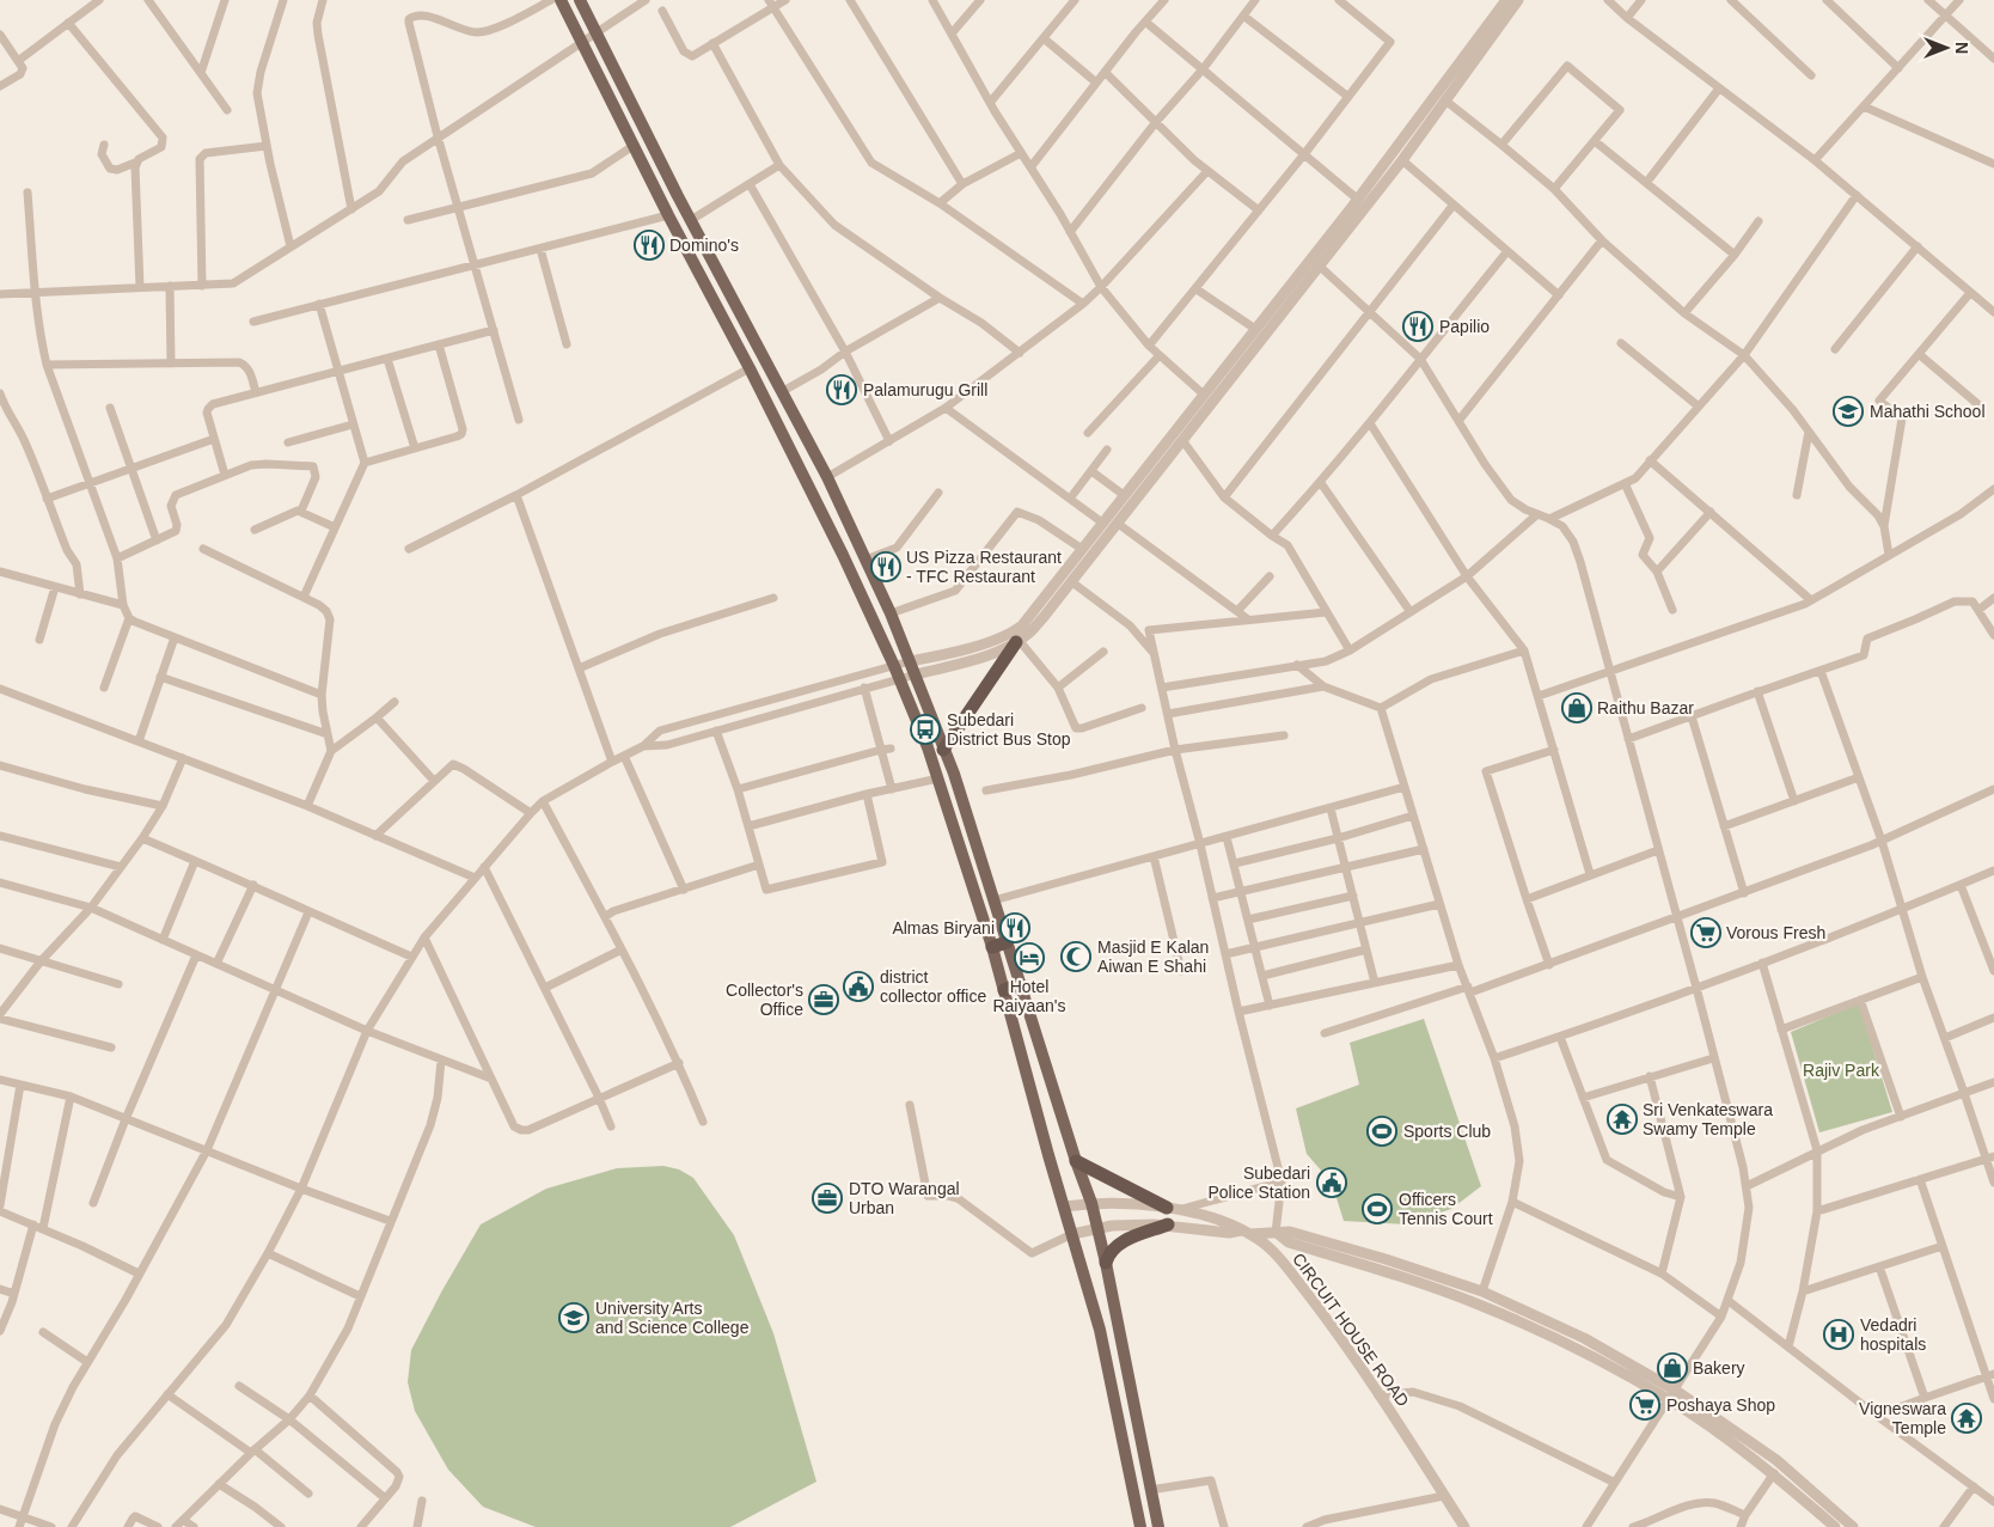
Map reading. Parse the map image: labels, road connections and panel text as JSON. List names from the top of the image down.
{
  "streets": {
    "street": ["CIRCUIT HOUSE ROAD"]
  },
  "parks": ["Rajiv Park"],
  "places": {
    "restaurant": [
      "Domino's",
      "Papilio",
      "Palamurugu Grill",
      "US Pizza Restaurant - TFC Restaurant",
      "Almas Biryani"
    ],
    "school or university": ["Mahathi School", "University Arts and Science College"],
    "shop": ["Raithu Bazar", "Bakery"],
    "bus stop": ["Subedari District Bus Stop"],
    "supermarket": ["Vorous Fresh", "Poshaya Shop"],
    "mosque": ["Masjid E Kalan Aiwan E Shahi"],
    "hotel": ["Hotel Raiyaan's"],
    "public building": ["district collector office", "Subedari Police Station"],
    "office": ["Collector's Office", "DTO Warangal Urban"],
    "temple": ["Sri Venkateswara Swamy Temple", "Vigneswara Temple"],
    "sports": ["Sports Club", "Officers Tennis Court"],
    "hospital": ["Vedadri hospitals"]
  },
  "north": "right"
}
